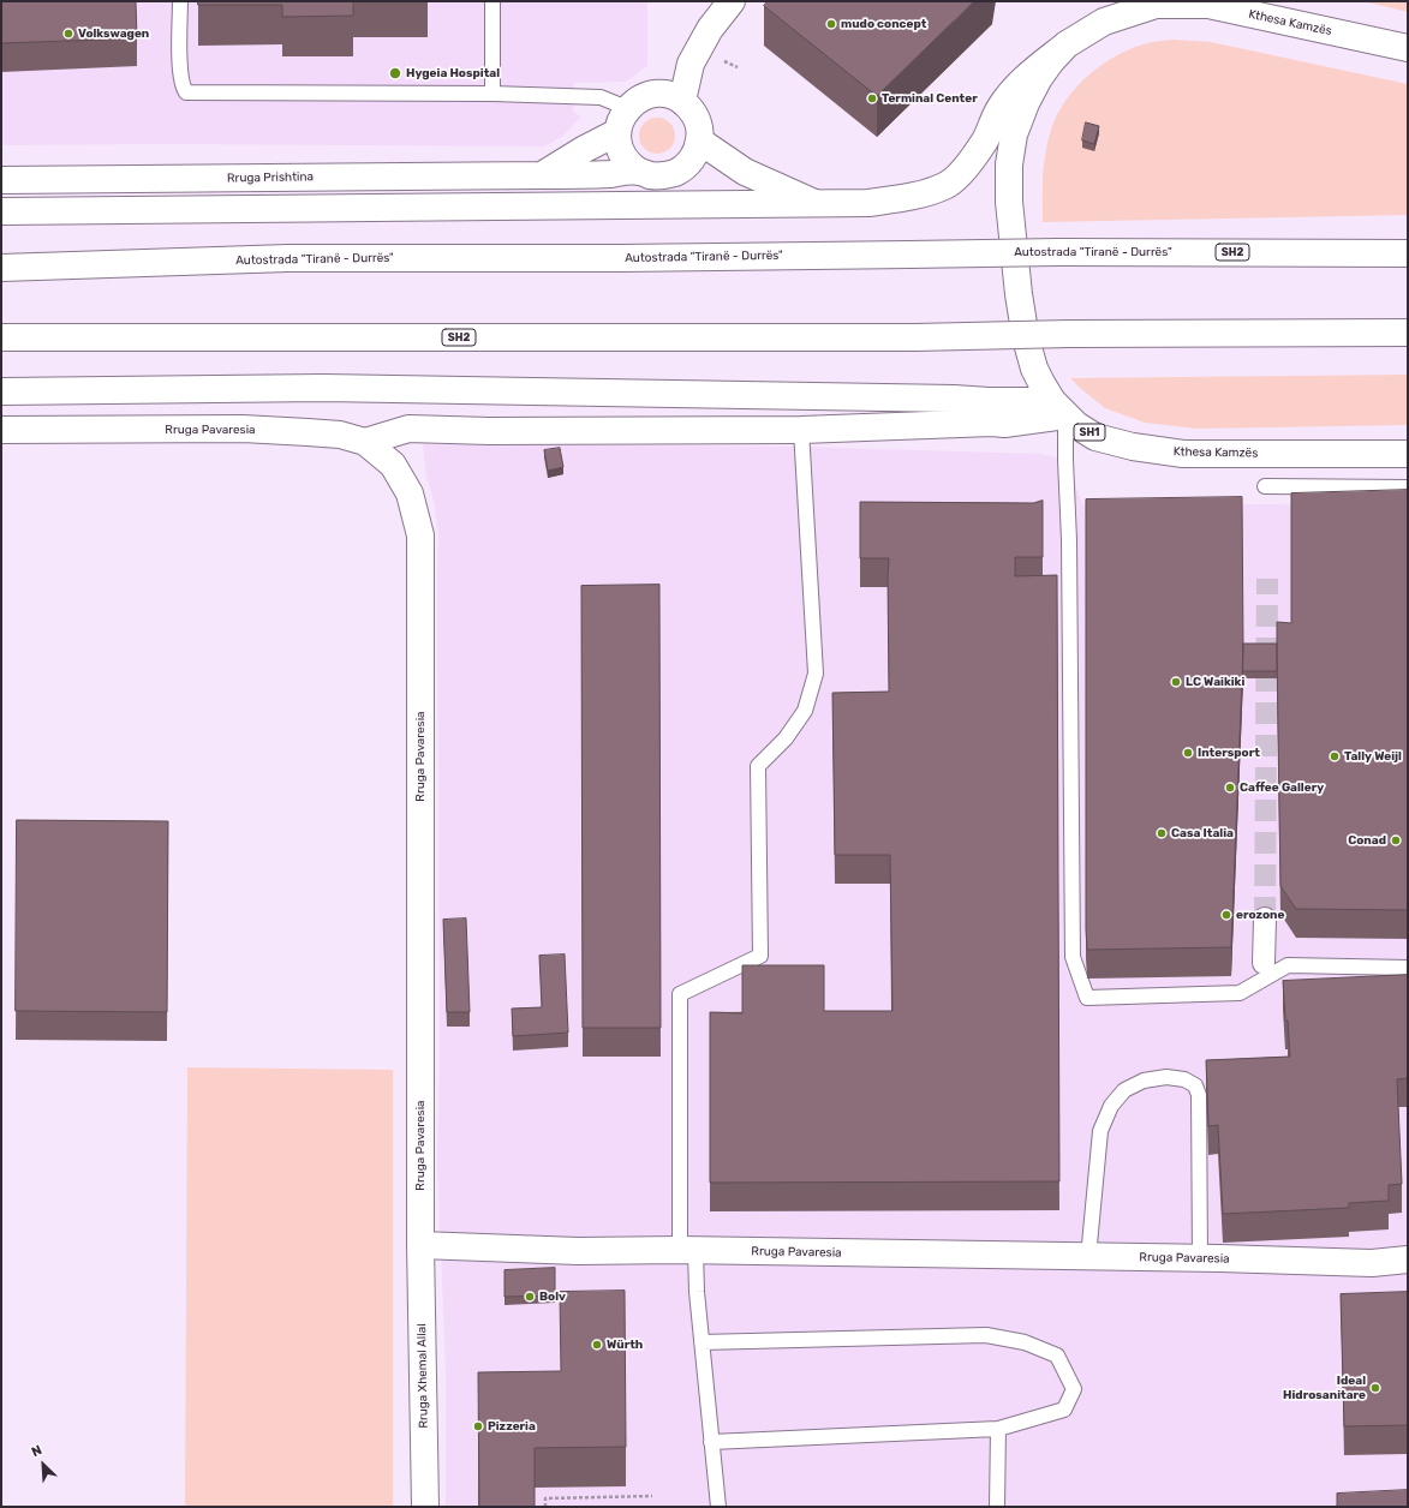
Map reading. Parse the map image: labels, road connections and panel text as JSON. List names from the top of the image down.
{
  "streets": {
    "main road": [
      "Kthesa Kamzës",
      "Rruga Prishtina",
      "Autostrada \"Tiranë - Durrës\"",
      "SH2",
      "Rruga Pavaresia",
      "SH1",
      "Rruga Xhemal Allal"
    ]
  },
  "crossings": [
    ["Kthesa Kamzës", "SH1"],
    ["Rruga Pavaresia", "Rruga Xhemal Allal"]
  ],
  "places": [
    "mudo concept",
    "Volkswagen",
    "Hygeia Hospital",
    "Terminal Center",
    "LC Waikiki",
    "Intersport",
    "Tally Weijl",
    "Caffee Gallery",
    "Casa Italia",
    "Conad",
    "erozone",
    "Bolv",
    "Würth",
    "Ideal Hidrosanitare",
    "Pizzeria"
  ],
  "north": "top left"
}
